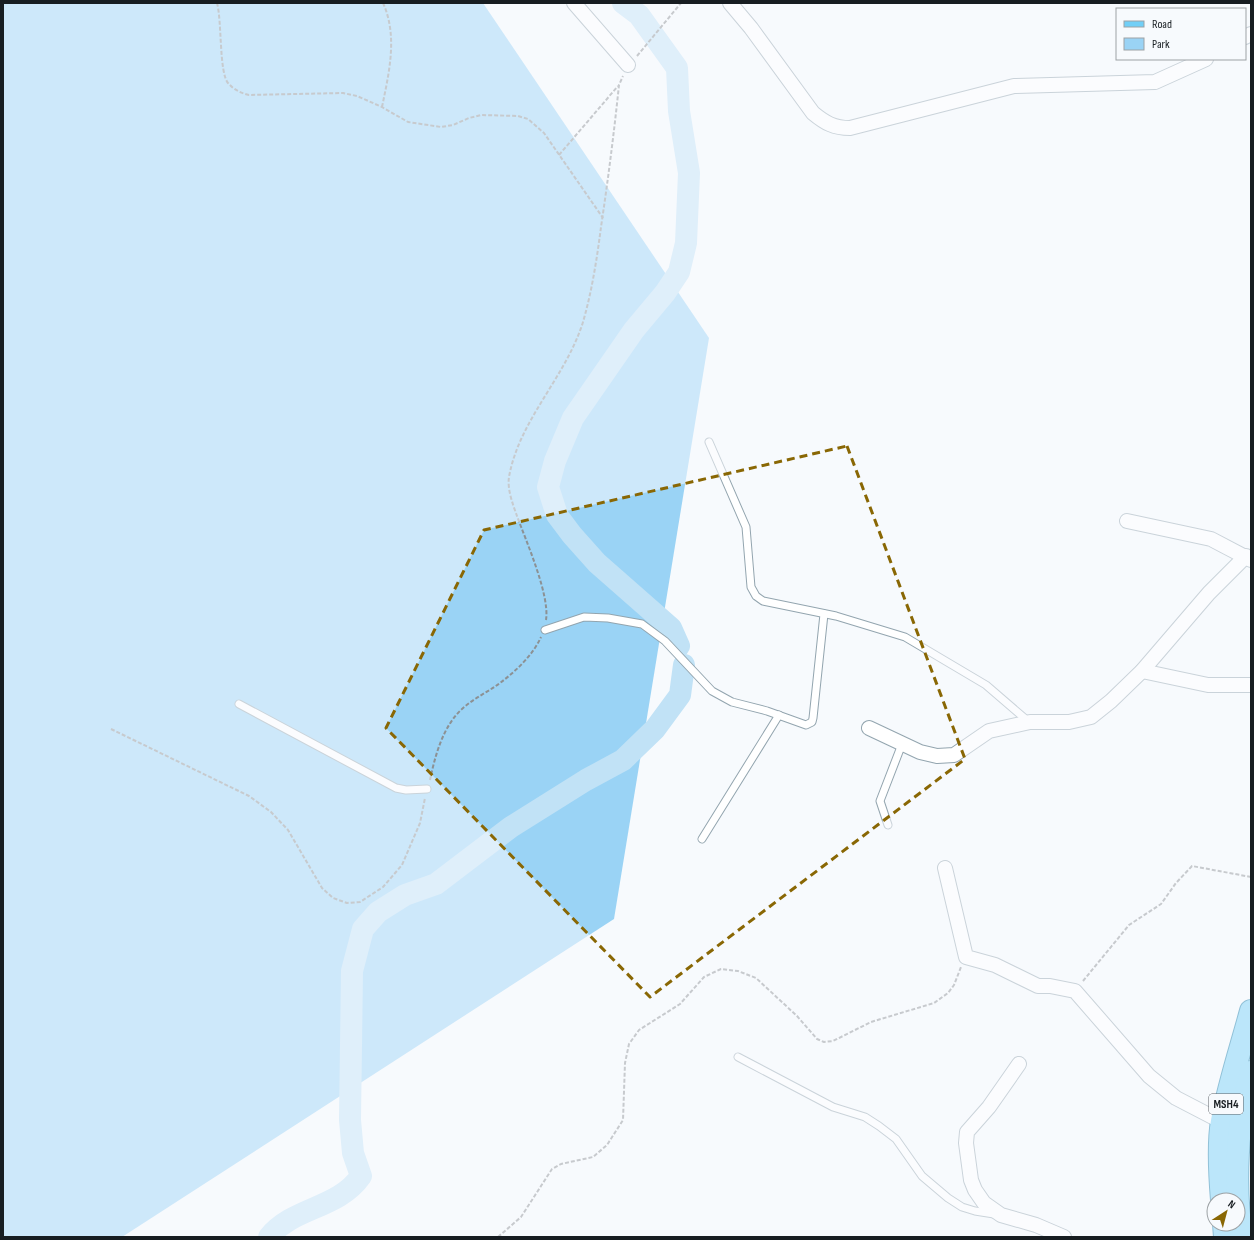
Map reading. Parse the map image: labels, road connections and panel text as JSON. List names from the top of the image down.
{
  "streets": {
    "main road": ["MSH4"]
  },
  "legend": ["Road", "Park"],
  "north": "top right"
}
